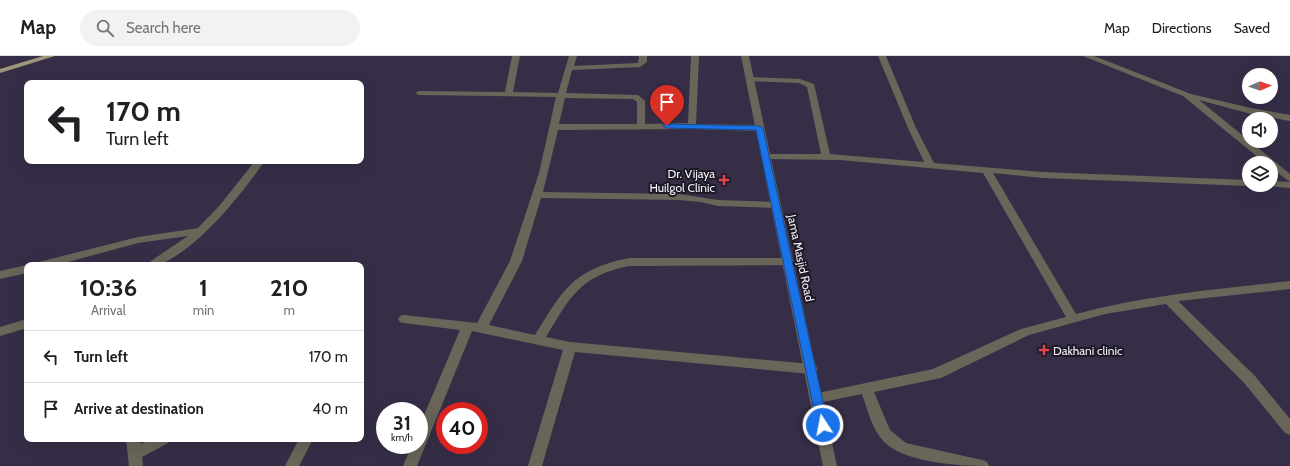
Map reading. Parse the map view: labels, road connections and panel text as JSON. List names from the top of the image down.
{
  "streets": {
    "street": ["Jama Masjid Road"]
  },
  "places": {
    "health": ["Dr. Vijaya Huilgol Clinic", "Dakhani clinic"]
  },
  "north": "right",
  "page": {
    "header": "Map",
    "search": "Search here",
    "nav": ["Map", "Directions", "Saved"],
    "turn": ["170 m", "Turn left"],
    "eta": [
      "10:36",
      "Arrival",
      "1",
      "min",
      "210",
      "m"
    ],
    "list": [
      {
        "name": "Turn left",
        "value": "170 m"
      },
      {
        "name": "Arrive at destination",
        "value": "40 m"
      }
    ],
    "speed": "31 km/h",
    "limit": "40"
  }
}
